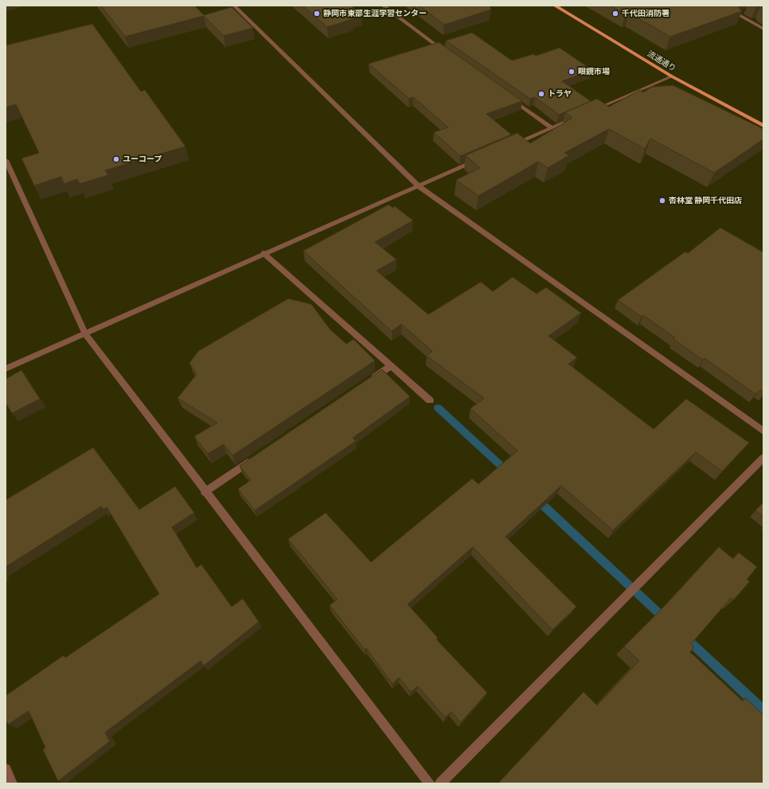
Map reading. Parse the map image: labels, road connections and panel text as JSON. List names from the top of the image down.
{
  "streets": {
    "main road": ["流通通り"]
  },
  "places": [
    "静岡市東部生涯学習センター",
    "千代田消防署",
    "眼鏡市場",
    "トラヤ",
    "ユーコープ",
    "杏林堂 静岡千代田店"
  ]
}
